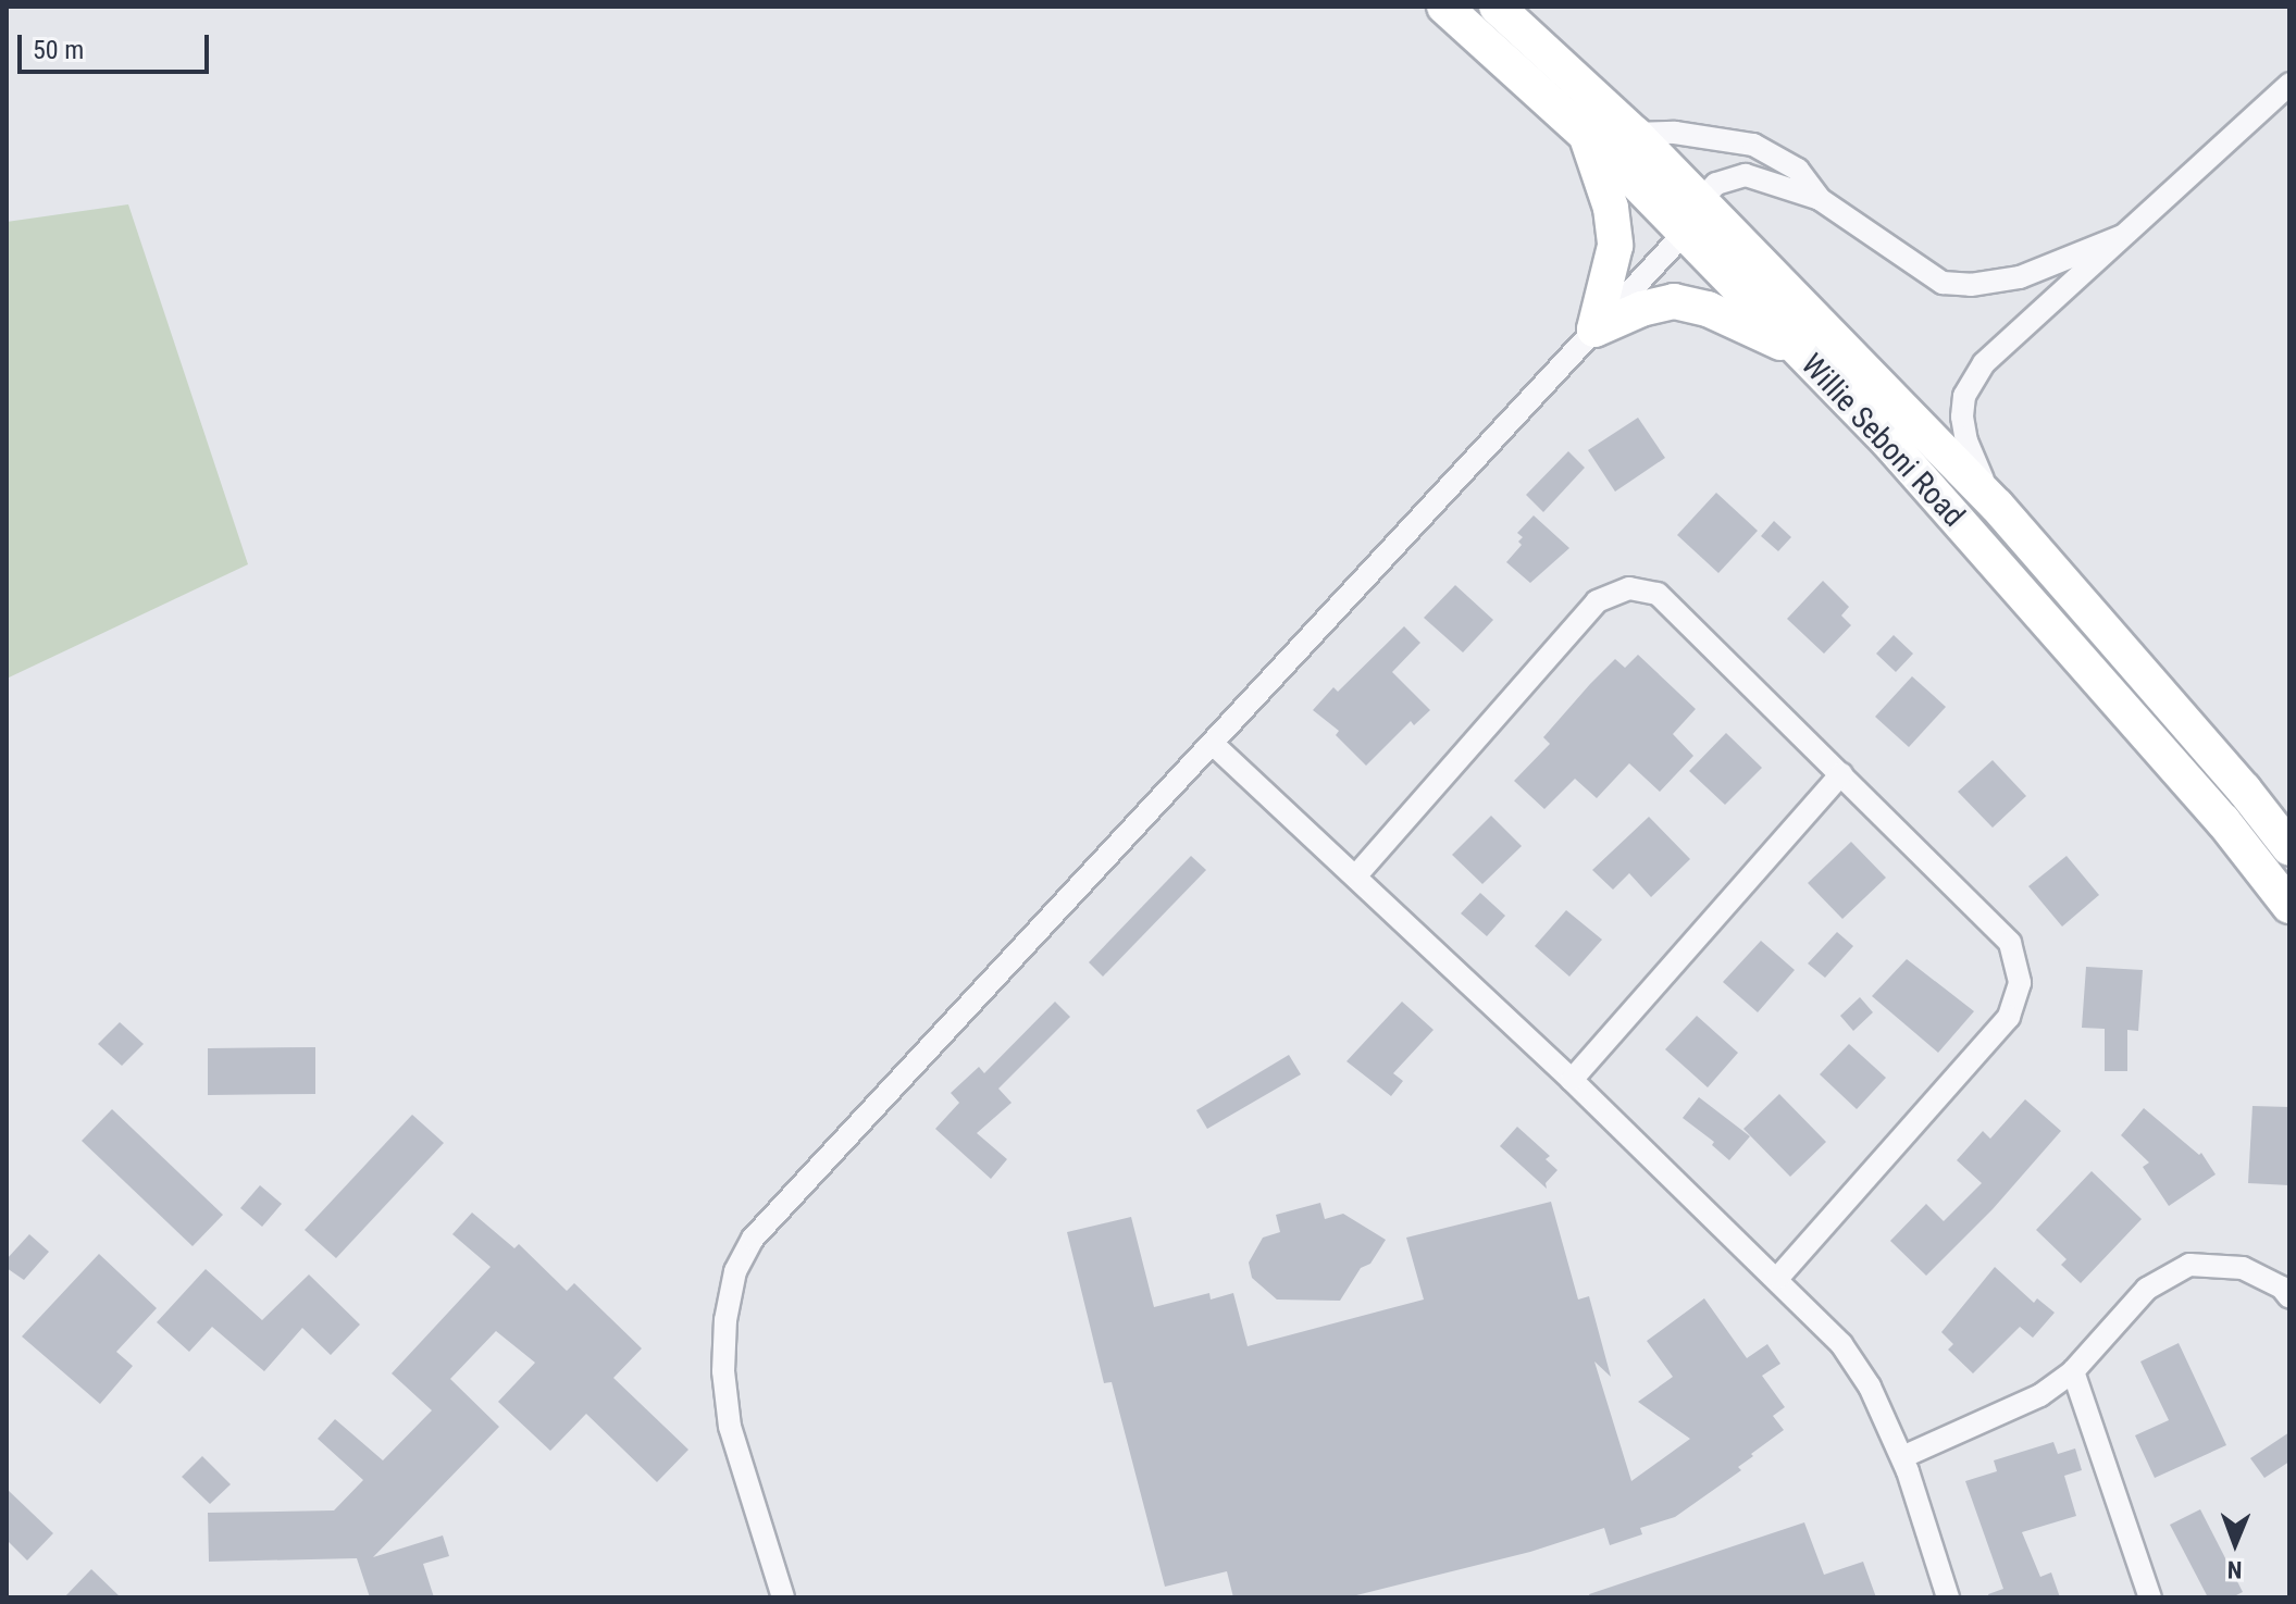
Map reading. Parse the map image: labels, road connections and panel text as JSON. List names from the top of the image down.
{
  "streets": {
    "main road": ["Willie Seboni Road"]
  },
  "scale_bar": "50 m",
  "north": "bottom"
}
